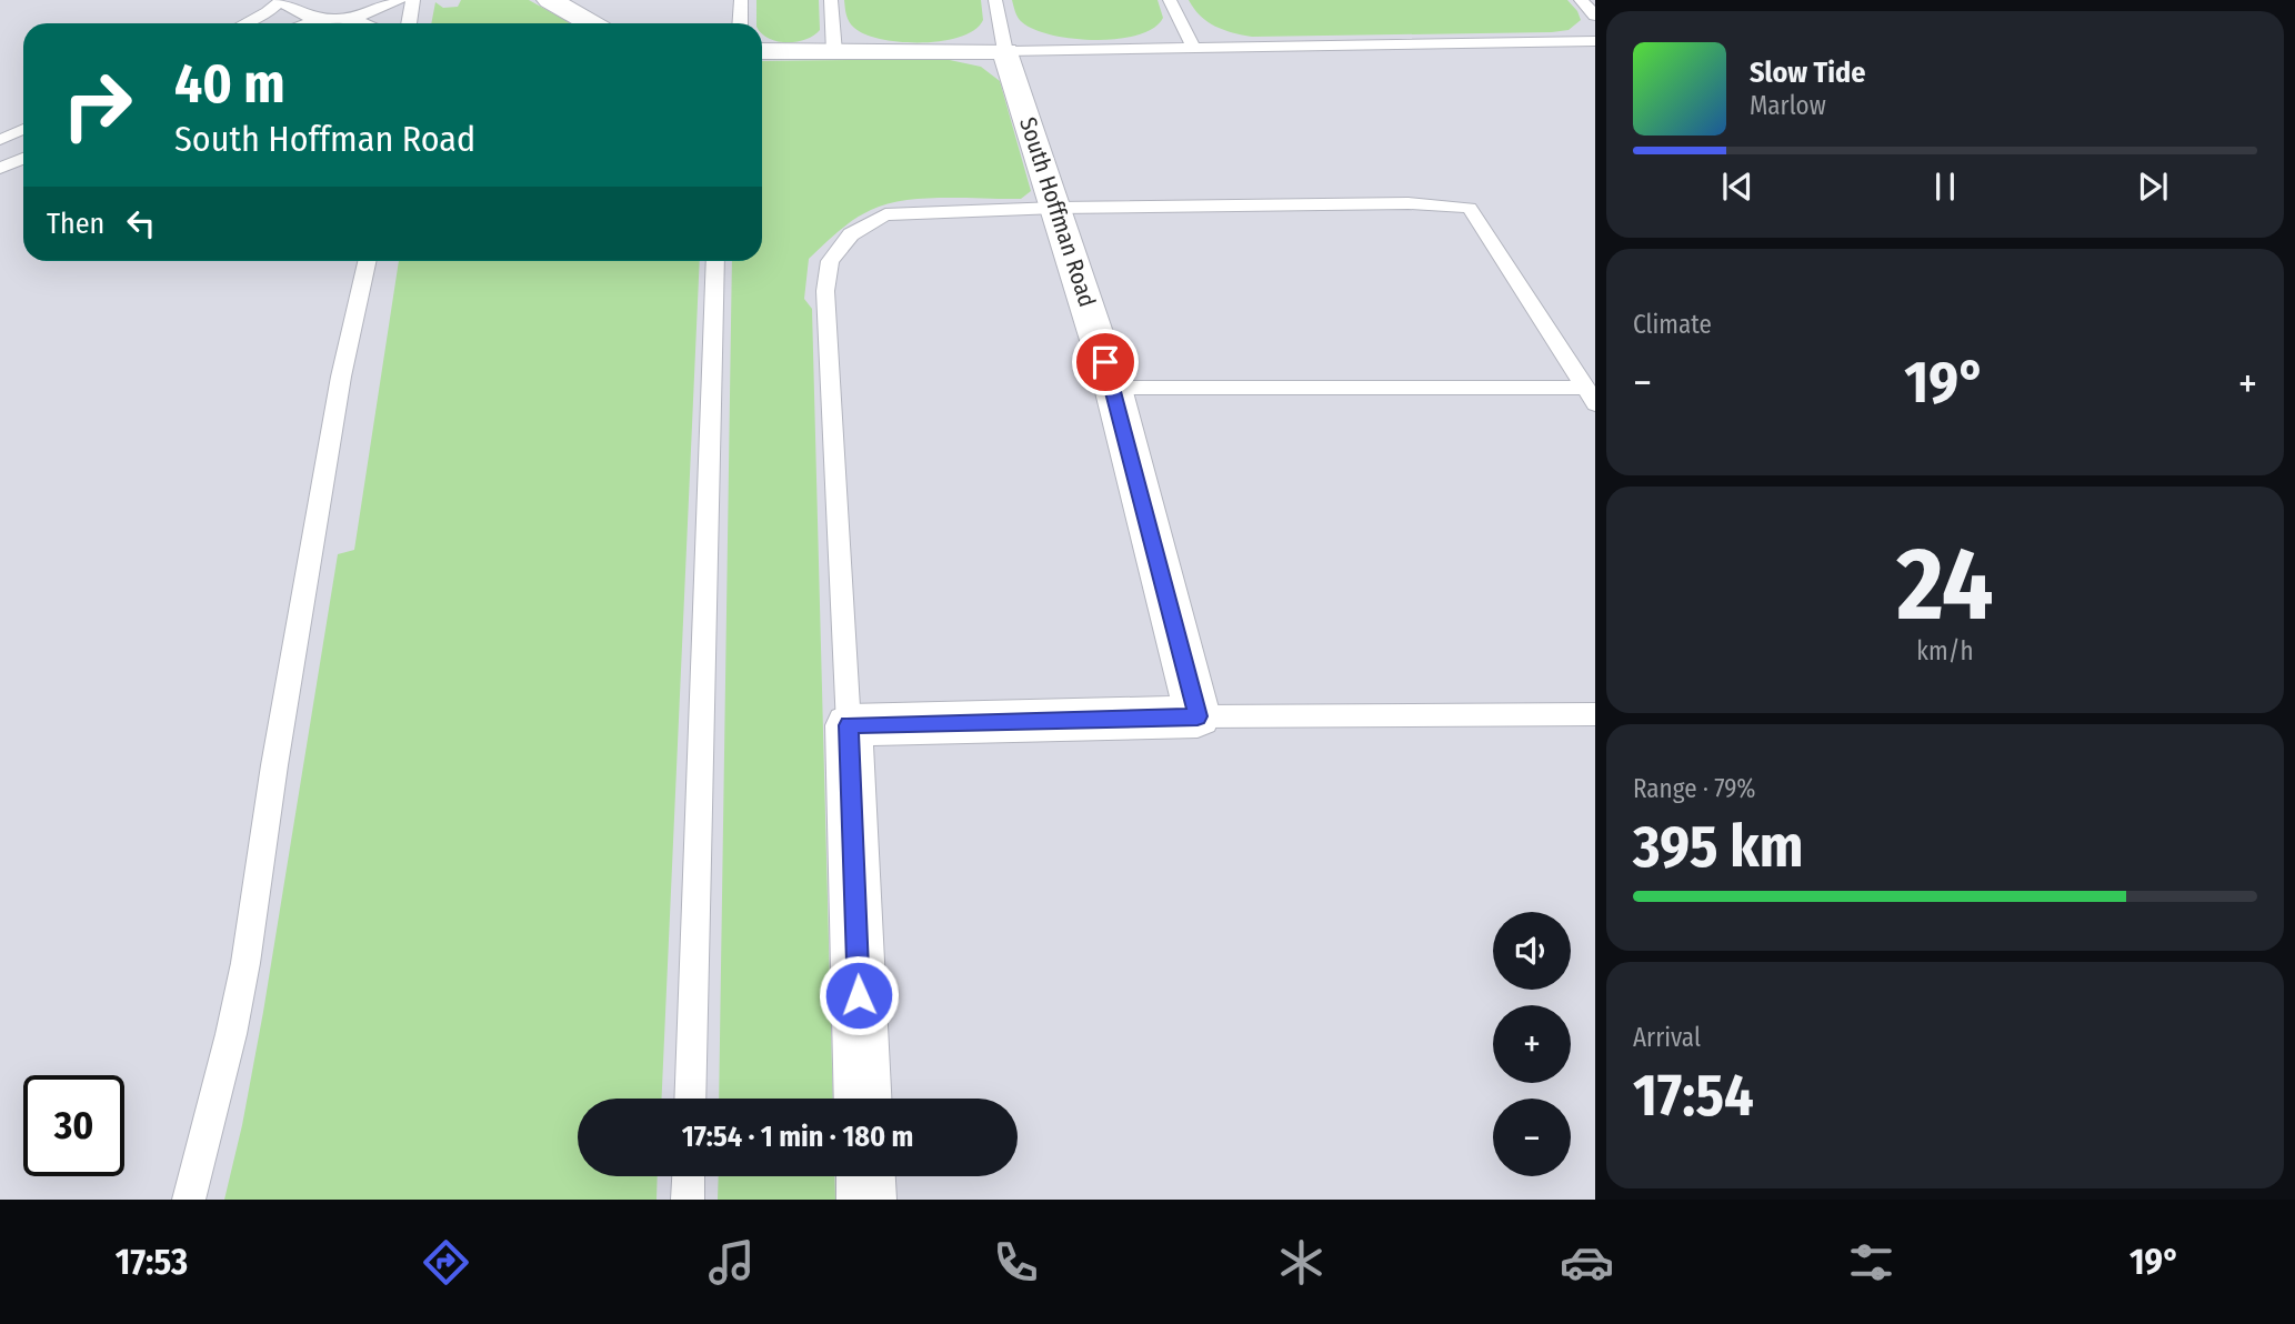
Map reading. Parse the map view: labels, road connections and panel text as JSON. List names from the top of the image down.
{
  "streets": {
    "street": ["South Hoffman Road"]
  },
  "page": {
    "turn": ["40 m", "South Hoffman Road"],
    "song": ["Slow Tide", "Marlow"],
    "then": "Then",
    "tile": [
      "Climate",
      ["24", "km/h"],
      ["Range · 79%", "395 km"],
      ["Arrival", "17:54"]
    ],
    "heat": ["−", "19°", "+"],
    "map_buttons": ["+", "−"],
    "limit": "30",
    "trip": "17:54 · 1 min · 180 m",
    "tabs": ["17:53", "19°"]
  }
}
